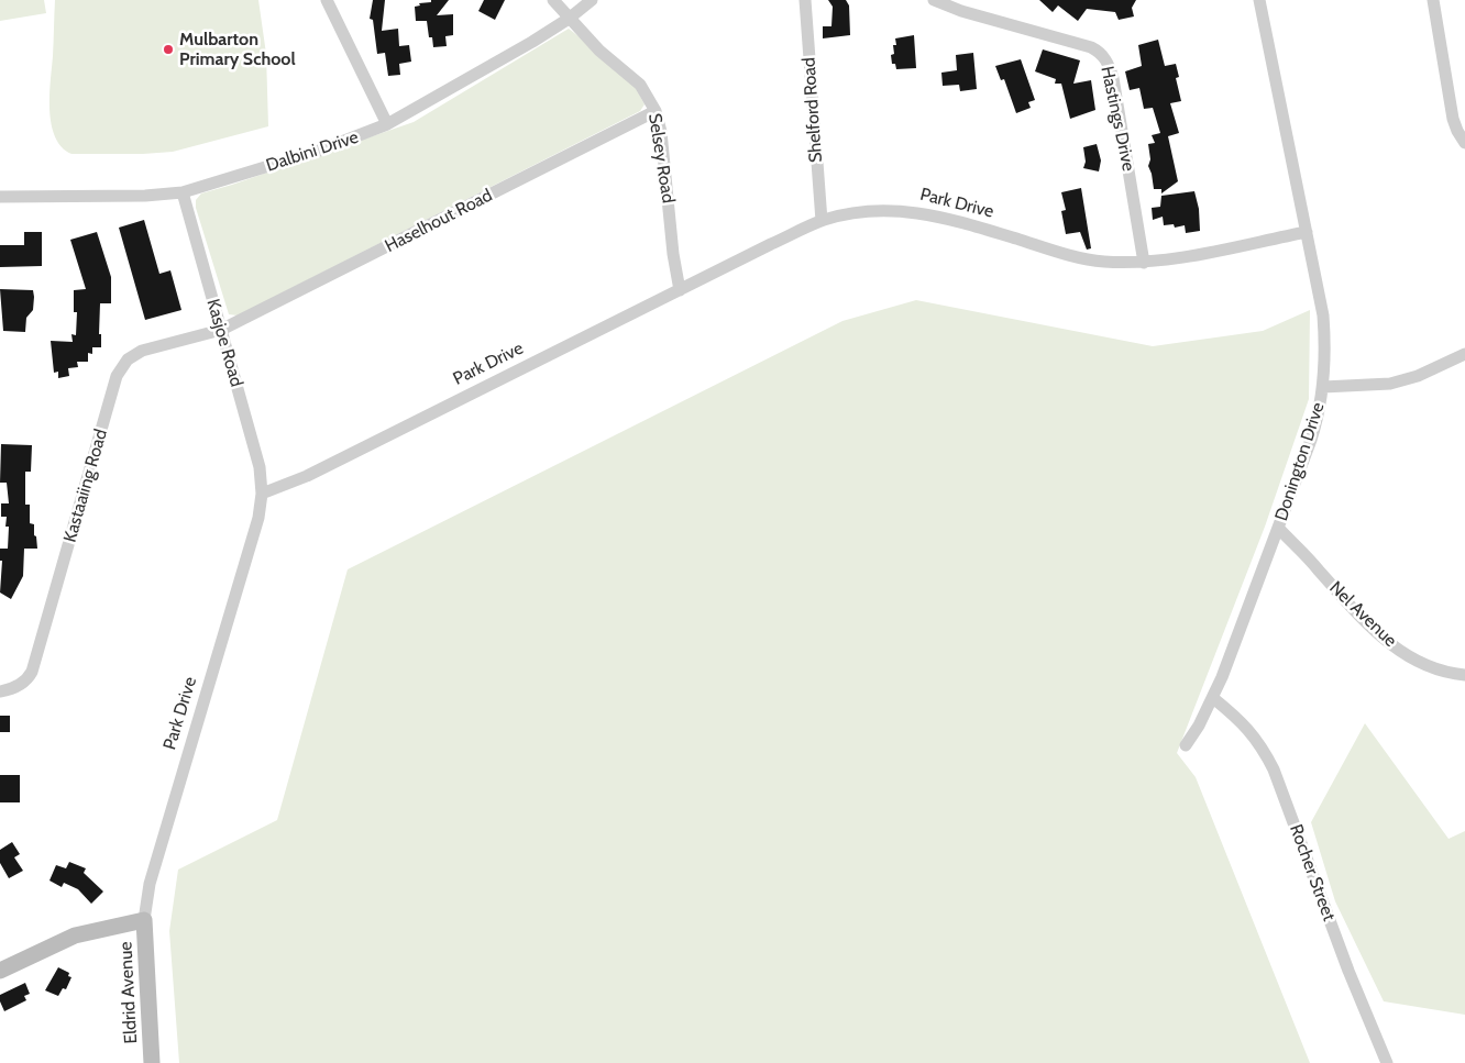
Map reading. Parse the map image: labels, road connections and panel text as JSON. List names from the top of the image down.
{
  "streets": {
    "street": [
      "Shelford Road",
      "Hastings Drive",
      "Dalbini Drive",
      "Selsey Road",
      "Park Drive",
      "Haselhout Road",
      "Kasjoe Road",
      "Donington Drive",
      "Kastaaiing Road",
      "Nel Avenue",
      "Rocher Street",
      "Eldrid Avenue"
    ]
  },
  "crossings": [
    ["Shelford Road", "Park Drive"],
    ["Hastings Drive", "Park Drive"],
    ["Dalbini Drive", "Selsey Road"],
    ["Dalbini Drive", "Kasjoe Road"],
    ["Selsey Road", "Park Drive"],
    ["Selsey Road", "Haselhout Road"],
    ["Park Drive", "Kasjoe Road"],
    ["Park Drive", "Donington Drive"],
    ["Park Drive", "Eldrid Avenue"],
    ["Haselhout Road", "Kasjoe Road"],
    ["Haselhout Road", "Kastaaiing Road"],
    ["Kasjoe Road", "Kastaaiing Road"],
    ["Donington Drive", "Nel Avenue"],
    ["Donington Drive", "Rocher Street"]
  ],
  "places": ["Mulbarton Primary School"]
}
